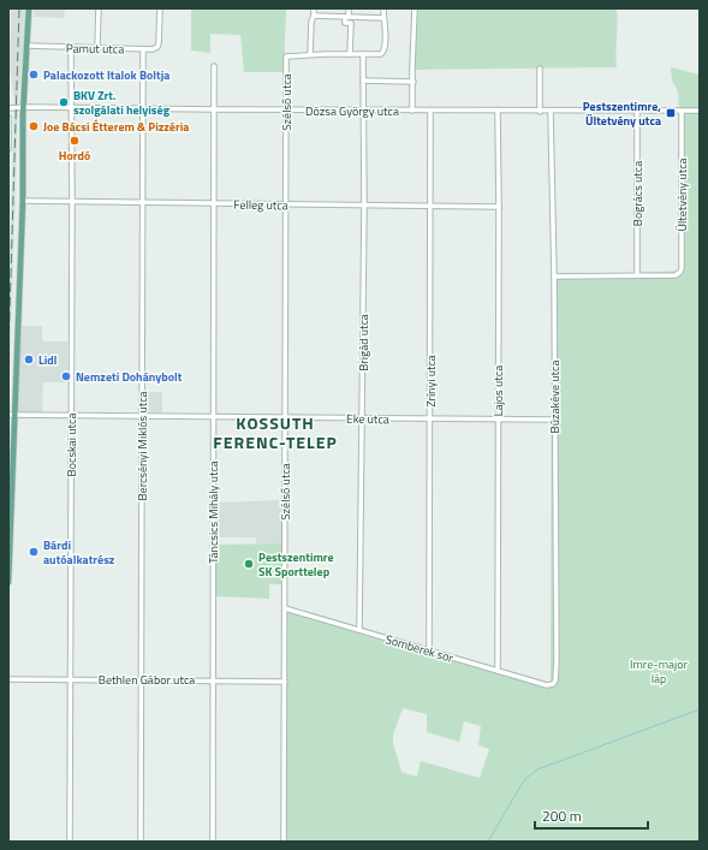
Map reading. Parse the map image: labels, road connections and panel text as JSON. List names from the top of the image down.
{
  "streets": {
    "street": [
      "Pamut utca",
      "Szélső utca",
      "Dózsa György utca",
      "Bogrács utca",
      "Ültetvény utca",
      "Felleg utca",
      "Brigád utca",
      "Zrínyi utca",
      "Lajos utca",
      "Búzakéve utca",
      "Eke utca",
      "Bocskai utca",
      "Bercsényi Miklós utca",
      "Táncsics Mihály utca",
      "Somberek sor",
      "Bethlen Gábor utca"
    ]
  },
  "crossings": [
    ["Pamut utca", "Bocskai utca"],
    ["Pamut utca", "Bercsényi Miklós utca"],
    ["Szélső utca", "Dózsa György utca"],
    ["Szélső utca", "Felleg utca"],
    ["Szélső utca", "Eke utca"],
    ["Szélső utca", "Somberek sor"],
    ["Szélső utca", "Bethlen Gábor utca"],
    ["Dózsa György utca", "Bogrács utca"],
    ["Dózsa György utca", "Ültetvény utca"],
    ["Dózsa György utca", "Brigád utca"],
    ["Dózsa György utca", "Zrínyi utca"],
    ["Dózsa György utca", "Lajos utca"],
    ["Dózsa György utca", "Búzakéve utca"],
    ["Dózsa György utca", "Bocskai utca"],
    ["Dózsa György utca", "Bercsényi Miklós utca"],
    ["Dózsa György utca", "Táncsics Mihály utca"],
    ["Bogrács utca", "Ültetvény utca"],
    ["Felleg utca", "Brigád utca"],
    ["Felleg utca", "Zrínyi utca"],
    ["Felleg utca", "Lajos utca"],
    ["Felleg utca", "Bocskai utca"],
    ["Felleg utca", "Bercsényi Miklós utca"],
    ["Felleg utca", "Táncsics Mihály utca"],
    ["Brigád utca", "Eke utca"],
    ["Brigád utca", "Somberek sor"],
    ["Zrínyi utca", "Eke utca"],
    ["Zrínyi utca", "Somberek sor"],
    ["Lajos utca", "Eke utca"],
    ["Lajos utca", "Somberek sor"],
    ["Búzakéve utca", "Eke utca"],
    ["Búzakéve utca", "Somberek sor"],
    ["Eke utca", "Bocskai utca"],
    ["Eke utca", "Bercsényi Miklós utca"],
    ["Eke utca", "Táncsics Mihály utca"],
    ["Bocskai utca", "Bethlen Gábor utca"],
    ["Bercsényi Miklós utca", "Bethlen Gábor utca"],
    ["Táncsics Mihály utca", "Bethlen Gábor utca"]
  ],
  "districts": ["KOSSUTH FERENC-TELEP"],
  "parks": ["Imre-major láp"],
  "places": {
    "other": [
      "Palackozott Italok Boltja",
      "BKV Zrt. szolgálati helyiség",
      "Joe Bácsi Étterem & Pizzéria",
      "Hordó",
      "Lidl",
      "Nemzeti Dohánybolt",
      "Bárdi autóalkatrész",
      "Pestszentimre SK Sporttelep"
    ],
    "transit": ["Pestszentimre, Ültetvény utca"]
  },
  "scale_bar": "200 m"
}
